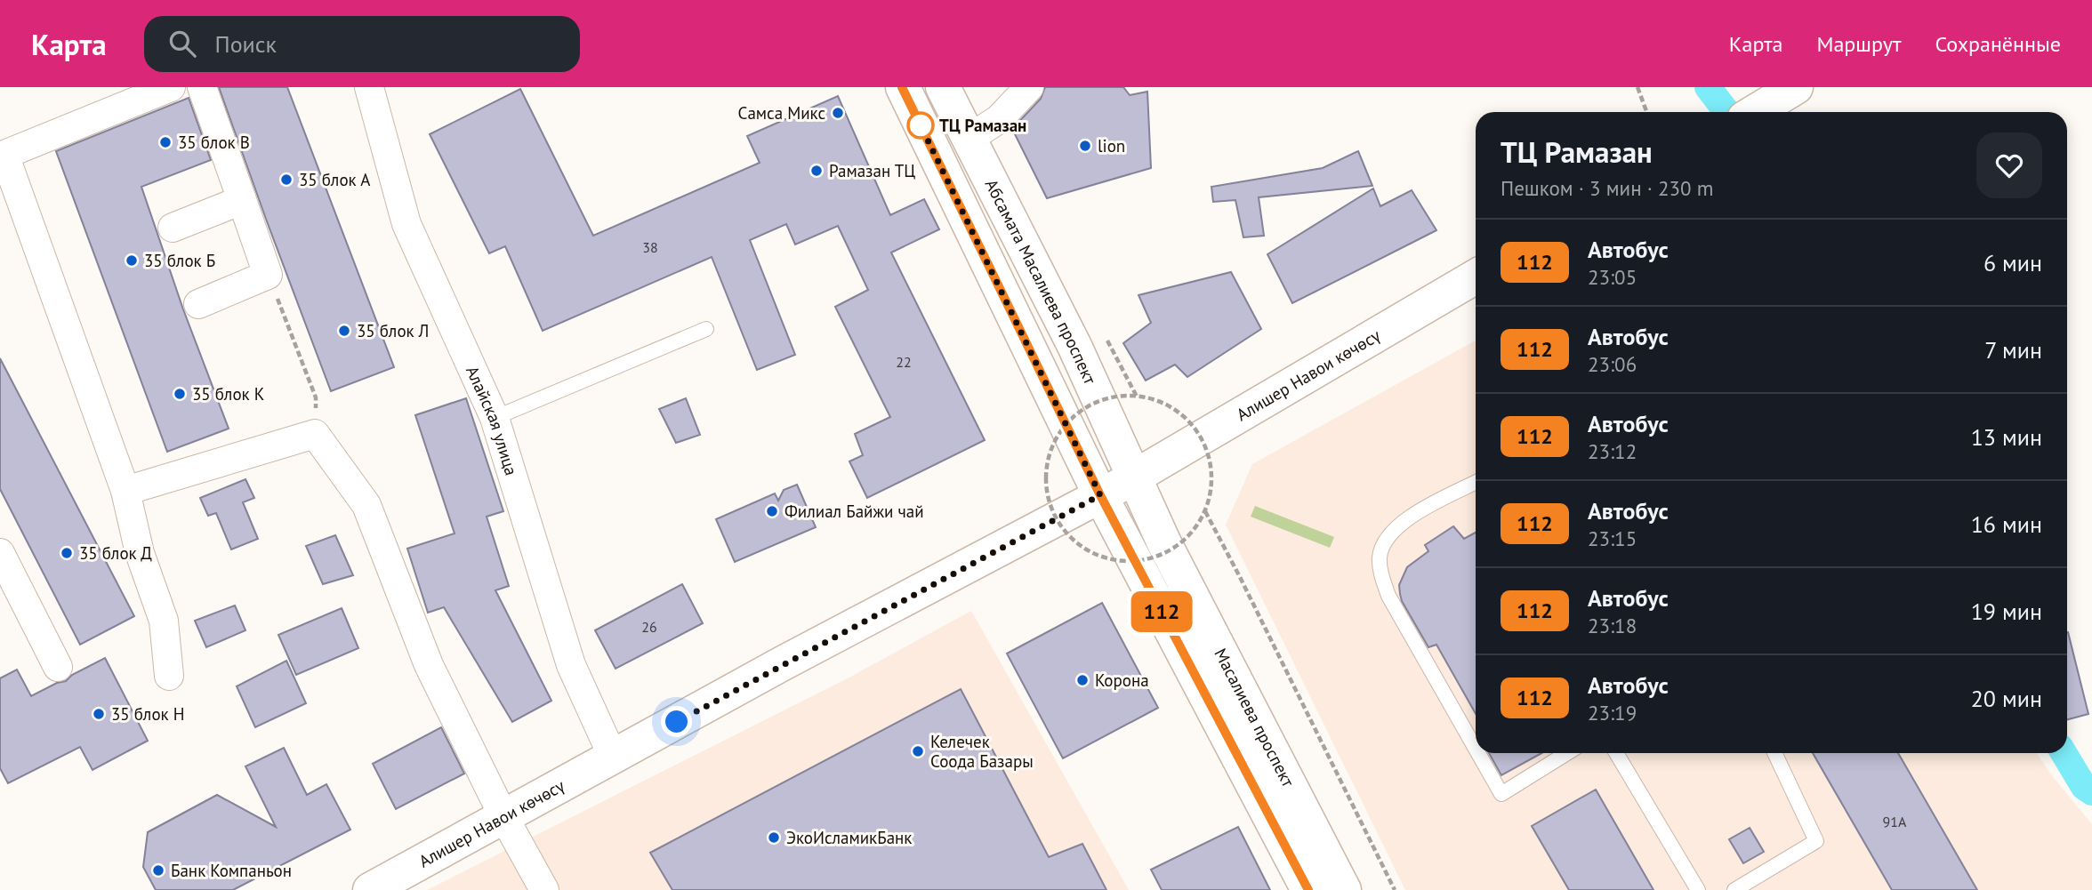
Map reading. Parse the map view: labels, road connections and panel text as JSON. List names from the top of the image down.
{
  "streets": {
    "main road": ["Абсамата Масалиева проспект", "Алишер Навои көчөсү", "Масалиева проспект"],
    "street": ["Алайская улица"]
  },
  "crossings": [
    ["Абсамата Масалиева проспект", "Алишер Навои көчөсү"],
    ["Абсамата Масалиева проспект", "Масалиева проспект"],
    ["Алишер Навои көчөсү", "Алайская улица"],
    ["Алишер Навои көчөсү", "Масалиева проспект"]
  ],
  "places": [
    "Самса Микс",
    "ТЦ Рамазан",
    "35 блок В",
    "lion",
    "Рамазан ТЦ",
    "35 блок А",
    "35 блок Б",
    "35 блок Л",
    "35 блок К",
    "Филиал Байжи чай",
    "35 блок Д",
    "Корона",
    "35 блок Н",
    "Келечек Соода Базары",
    "ЭкоИсламикБанк",
    "Банк Компаньон"
  ],
  "lines": ["bus line 112"],
  "house_numbers": [
    "38",
    "22",
    "26",
    "91А"
  ],
  "page": {
    "header": "Карта",
    "search": "Поиск",
    "nav": ["Карта", "Маршрут", "Сохранённые"],
    "on_map": "112",
    "heading": ["ТЦ Рамазан", "Пешком · 3 мин · 230 m"],
    "list": [
      {
        "mark": "112",
        "name": "Автобус",
        "note": "23:05",
        "value": "6 мин"
      },
      {
        "mark": "112",
        "name": "Автобус",
        "note": "23:06",
        "value": "7 мин"
      },
      {
        "mark": "112",
        "name": "Автобус",
        "note": "23:12",
        "value": "13 мин"
      },
      {
        "mark": "112",
        "name": "Автобус",
        "note": "23:15",
        "value": "16 мин"
      },
      {
        "mark": "112",
        "name": "Автобус",
        "note": "23:18",
        "value": "19 мин"
      },
      {
        "mark": "112",
        "name": "Автобус",
        "note": "23:19",
        "value": "20 мин"
      }
    ]
  }
}
